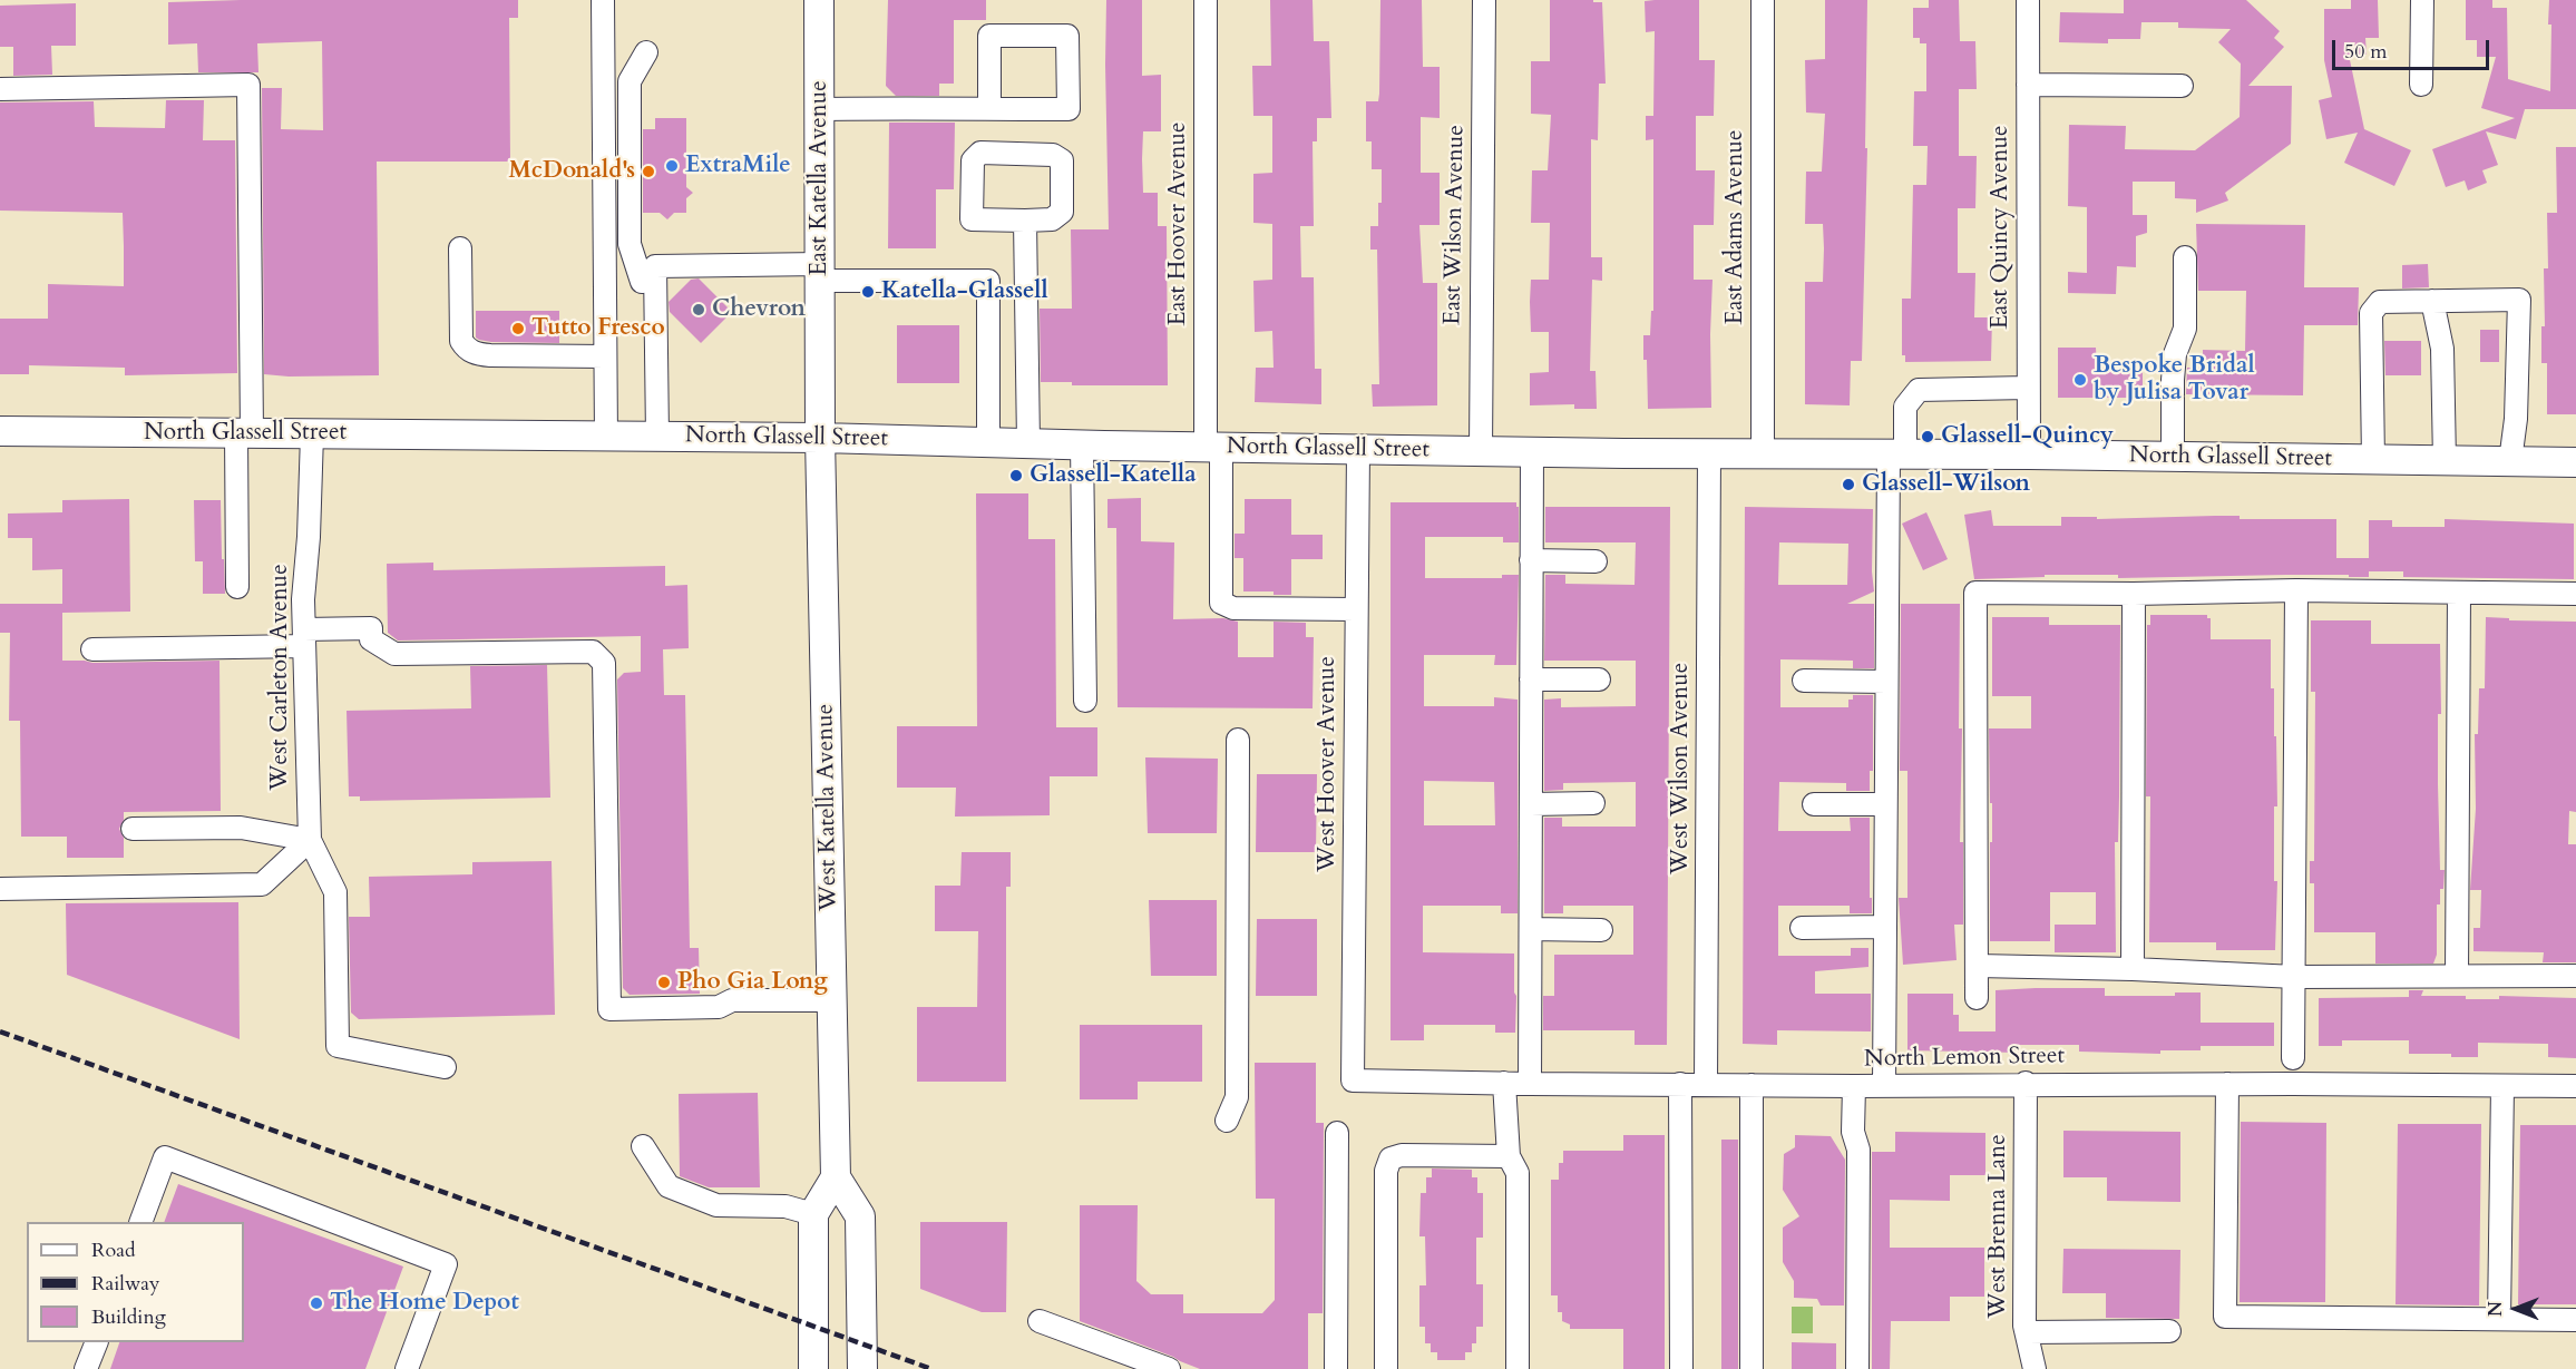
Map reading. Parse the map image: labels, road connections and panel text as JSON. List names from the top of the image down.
{
  "streets": {
    "main road": ["East Katella Avenue", "North Glassell Street", "West Katella Avenue"],
    "street": [
      "East Hoover Avenue",
      "East Wilson Avenue",
      "East Adams Avenue",
      "East Quincy Avenue",
      "West Carleton Avenue",
      "West Hoover Avenue",
      "West Wilson Avenue",
      "North Lemon Street",
      "West Brenna Lane"
    ]
  },
  "crossings": [
    ["East Katella Avenue", "North Glassell Street"],
    ["East Katella Avenue", "West Katella Avenue"],
    ["East Hoover Avenue", "North Glassell Street"],
    ["East Hoover Avenue", "West Hoover Avenue"],
    ["East Wilson Avenue", "North Glassell Street"],
    ["East Adams Avenue", "North Glassell Street"],
    ["East Quincy Avenue", "North Glassell Street"],
    ["North Glassell Street", "West Carleton Avenue"],
    ["North Glassell Street", "West Hoover Avenue"],
    ["North Glassell Street", "West Wilson Avenue"],
    ["North Glassell Street", "West Katella Avenue"],
    ["West Hoover Avenue", "North Lemon Street"],
    ["West Wilson Avenue", "North Lemon Street"],
    ["North Lemon Street", "West Brenna Lane"]
  ],
  "places": [
    "ExtraMile",
    "McDonald's",
    "Katella-Glassell",
    "Chevron",
    "Tutto Fresco",
    "Bespoke Bridal by Julisa Tovar",
    "Glassell-Quincy",
    "Glassell-Katella",
    "Glassell-Wilson",
    "Pho Gia Long",
    "The Home Depot"
  ],
  "legend": ["Road", "Railway", "Building"],
  "scale_bar": "50 m",
  "north": "left"
}
